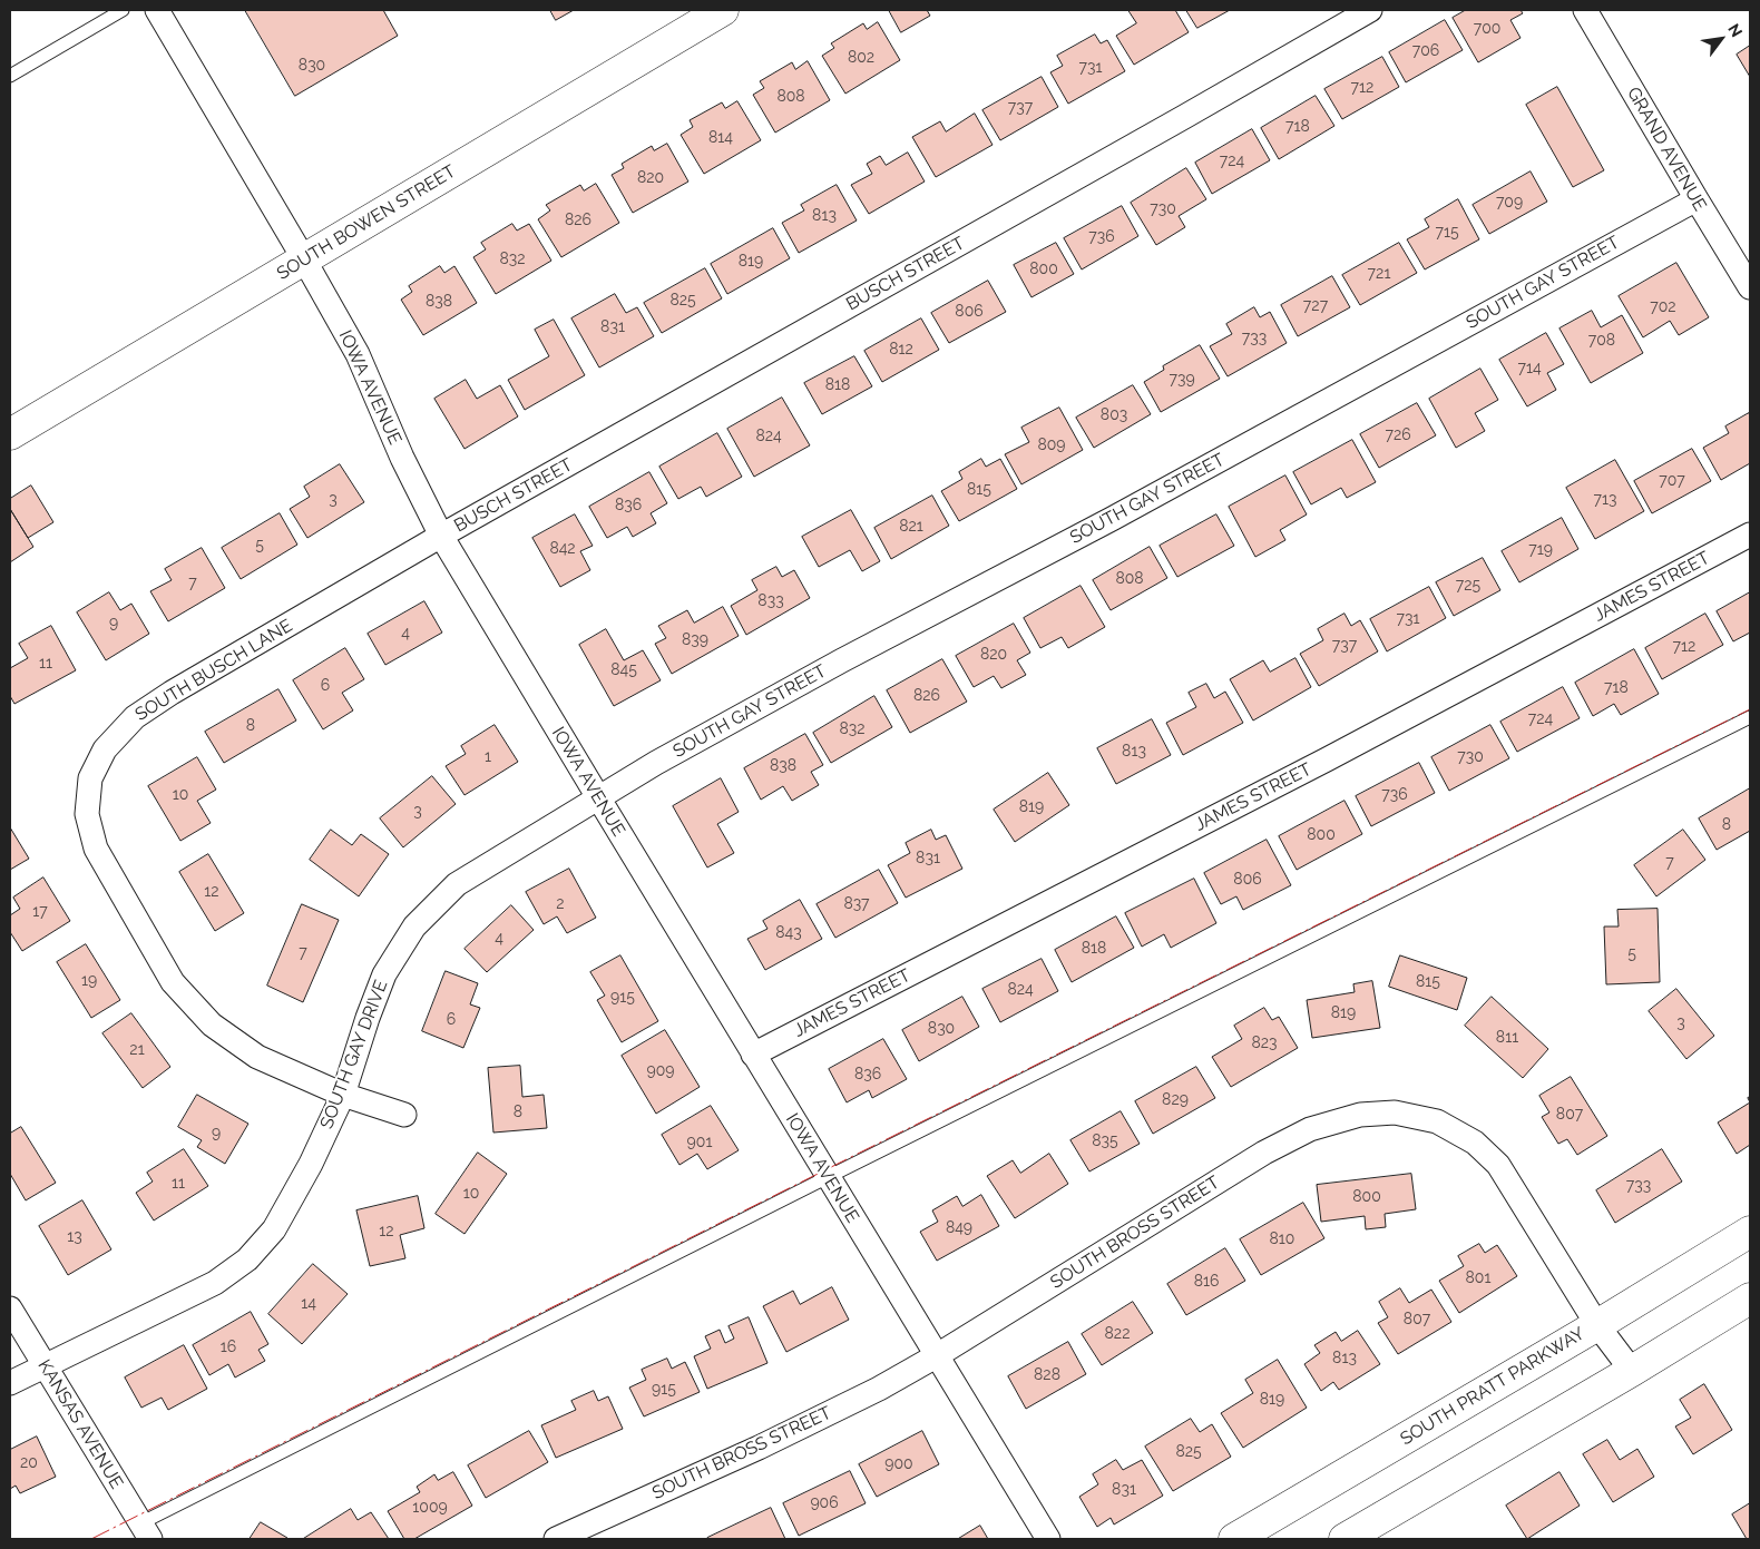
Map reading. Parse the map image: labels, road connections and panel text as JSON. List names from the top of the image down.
{
  "streets": {
    "street": [
      "GRAND AVENUE",
      "SOUTH BOWEN STREET",
      "BUSCH STREET",
      "SOUTH GAY STREET",
      "IOWA AVENUE",
      "JAMES STREET",
      "SOUTH BUSCH LANE",
      "SOUTH GAY DRIVE",
      "SOUTH BROSS STREET",
      "SOUTH PRATT PARKWAY",
      "KANSAS AVENUE"
    ]
  },
  "crossings": [
    ["GRAND AVENUE", "SOUTH GAY STREET"],
    ["SOUTH BOWEN STREET", "IOWA AVENUE"],
    ["BUSCH STREET", "IOWA AVENUE"],
    ["BUSCH STREET", "SOUTH BUSCH LANE"],
    ["SOUTH GAY STREET", "IOWA AVENUE"],
    ["SOUTH GAY STREET", "SOUTH GAY DRIVE"],
    ["IOWA AVENUE", "JAMES STREET"],
    ["IOWA AVENUE", "SOUTH BUSCH LANE"],
    ["IOWA AVENUE", "SOUTH GAY DRIVE"],
    ["IOWA AVENUE", "SOUTH BROSS STREET"],
    ["SOUTH BUSCH LANE", "SOUTH GAY DRIVE"],
    ["SOUTH GAY DRIVE", "KANSAS AVENUE"],
    ["SOUTH BROSS STREET", "SOUTH PRATT PARKWAY"]
  ],
  "house_numbers": [
    "700",
    "706",
    "802",
    "830",
    "731",
    "712",
    "808",
    "737",
    "718",
    "814",
    "724",
    "820",
    "709",
    "730",
    "813",
    "826",
    "715",
    "736",
    "832",
    "819",
    "800",
    "721",
    "825",
    "838",
    "727",
    "702",
    "806",
    "831",
    "733",
    "708",
    "812",
    "714",
    "739",
    "818",
    "803",
    "726",
    "824",
    "809",
    "707",
    "815",
    "3",
    "713",
    "836",
    "821",
    "5",
    "842",
    "719",
    "808",
    "7",
    "725",
    "833",
    "731",
    "9",
    "4",
    "839",
    "737",
    "712",
    "820",
    "11",
    "845",
    "6",
    "718",
    "826",
    "724",
    "8",
    "832",
    "813",
    "1",
    "730",
    "838",
    "10",
    "736",
    "819",
    "3",
    "8",
    "800",
    "831",
    "7",
    "806",
    "12",
    "2",
    "837",
    "17",
    "843",
    "4",
    "818",
    "7",
    "5",
    "19",
    "815",
    "824",
    "915",
    "819",
    "6",
    "3",
    "830",
    "811",
    "823",
    "21",
    "909",
    "836",
    "829",
    "8",
    "807",
    "9",
    "835",
    "901",
    "11",
    "733",
    "10",
    "800",
    "849",
    "12",
    "13",
    "810",
    "801",
    "816",
    "14",
    "807",
    "822",
    "16",
    "813",
    "828",
    "915",
    "819",
    "825",
    "20",
    "900",
    "831",
    "906",
    "1009"
  ],
  "north": "top right"
}
